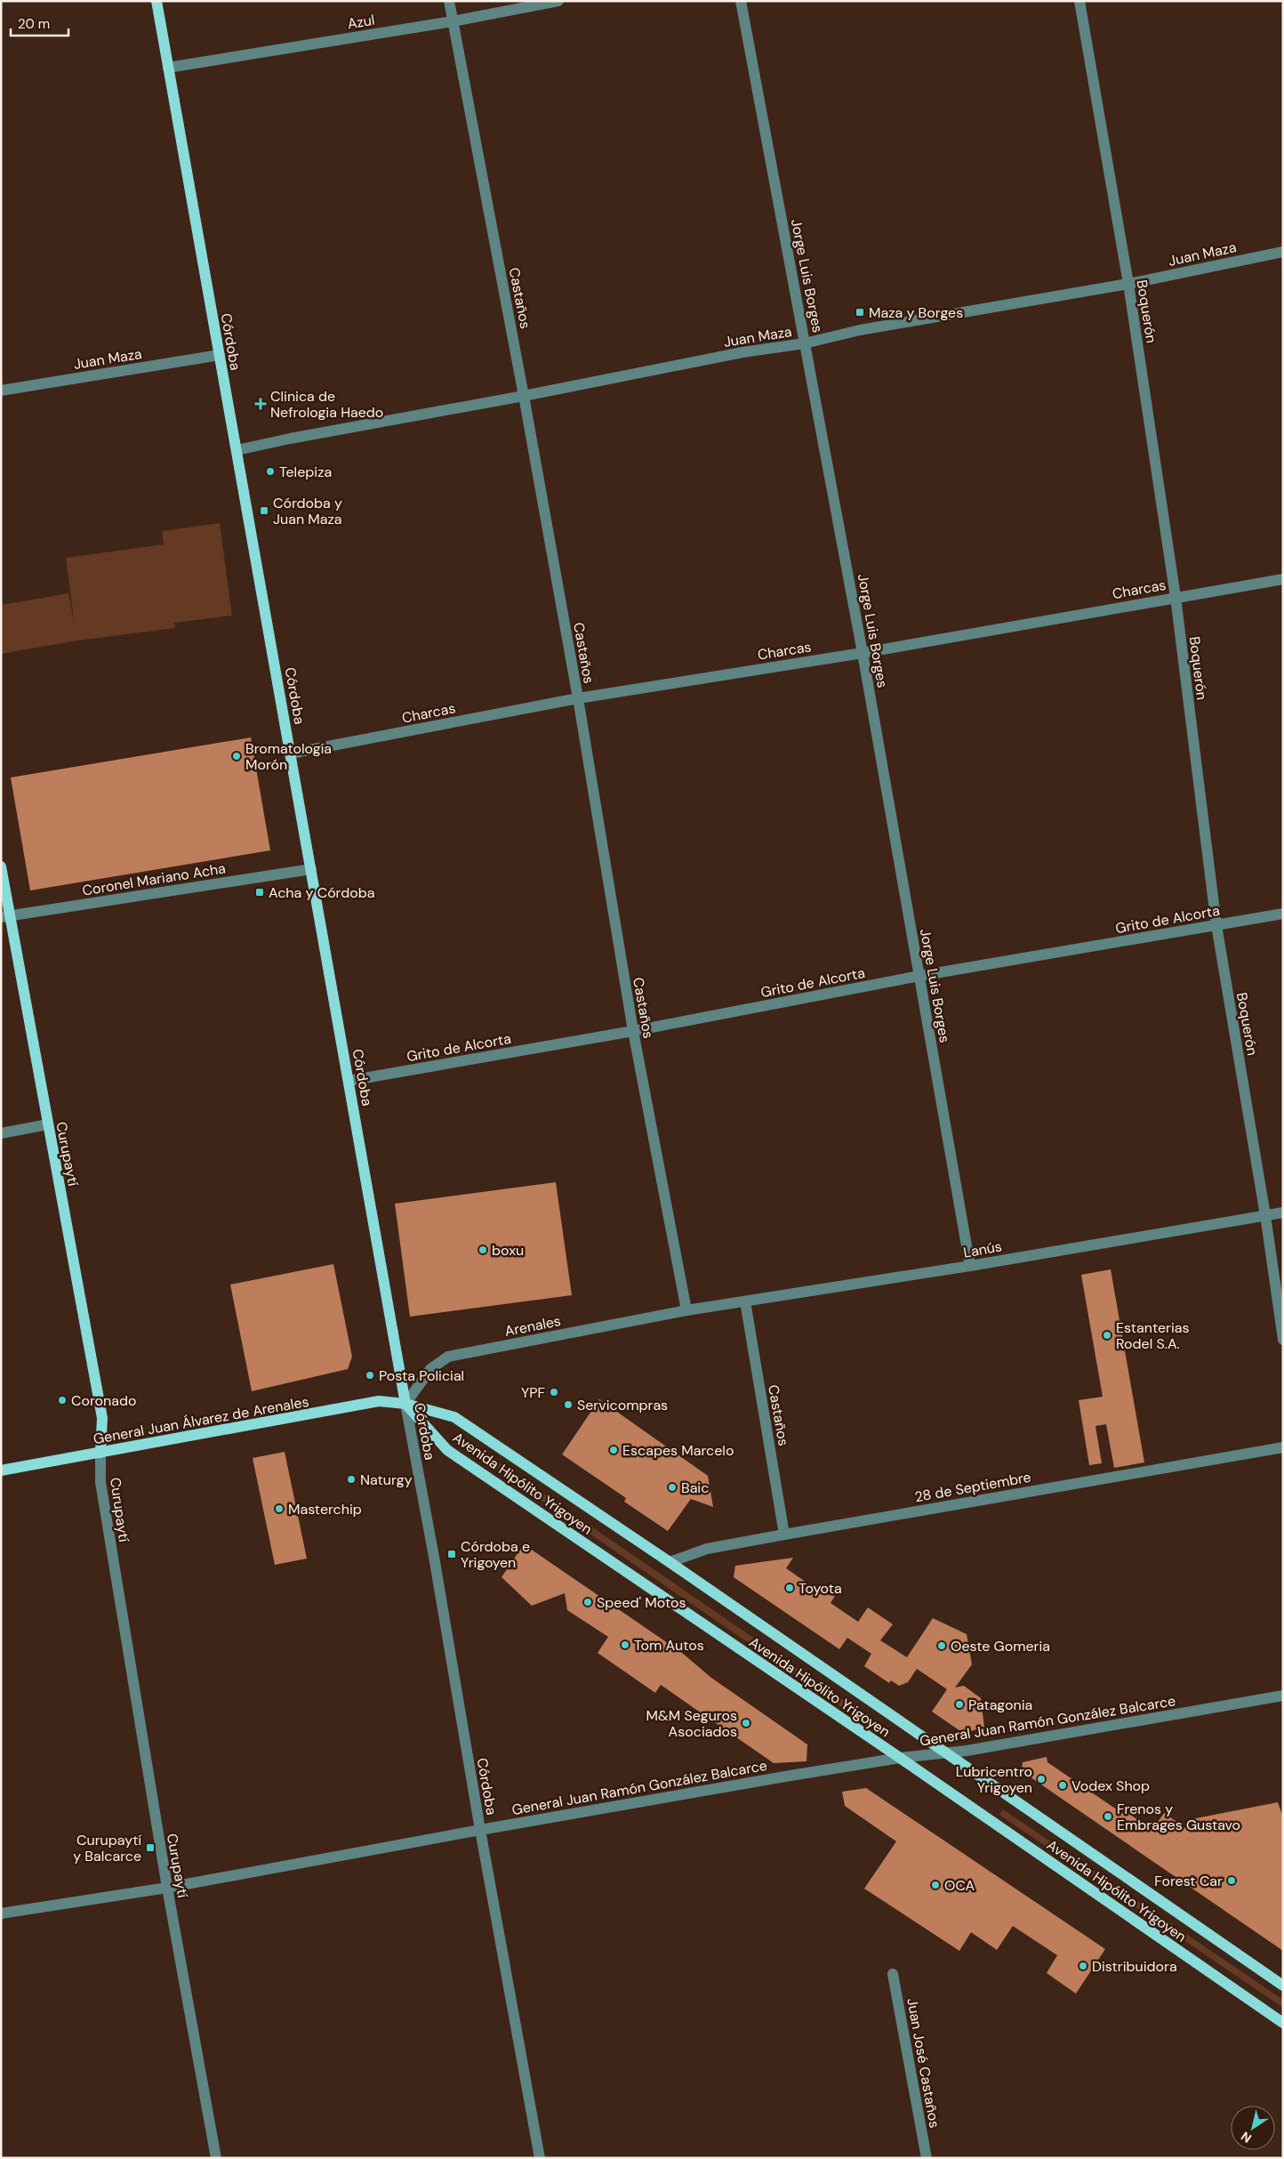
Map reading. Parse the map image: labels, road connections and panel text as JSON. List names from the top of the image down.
{
  "streets": {
    "main road": [
      "Córdoba",
      "Curupaytí",
      "General Juan Álvarez de Arenales",
      "Avenida Hipólito Yrigoyen"
    ],
    "street": [
      "Azul",
      "Juan Maza",
      "Jorge Luis Borges",
      "Castaños",
      "Boquerón",
      "Charcas",
      "Coronel Mariano Acha",
      "Grito de Alcorta",
      "Lanús",
      "Arenales",
      "28 de Septiembre",
      "General Juan Ramón González Balcarce",
      "Juan José Castaños"
    ]
  },
  "crossings": [
    ["Azul", "Castaños"],
    ["Azul", "Córdoba"],
    ["Juan Maza", "Jorge Luis Borges"],
    ["Juan Maza", "Castaños"],
    ["Juan Maza", "Boquerón"],
    ["Juan Maza", "Córdoba"],
    ["Jorge Luis Borges", "Charcas"],
    ["Jorge Luis Borges", "Grito de Alcorta"],
    ["Jorge Luis Borges", "Lanús"],
    ["Castaños", "Charcas"],
    ["Castaños", "Grito de Alcorta"],
    ["Castaños", "Lanús"],
    ["Castaños", "Arenales"],
    ["Castaños", "28 de Septiembre"],
    ["Boquerón", "Charcas"],
    ["Boquerón", "Grito de Alcorta"],
    ["Boquerón", "Lanús"],
    ["Córdoba", "Charcas"],
    ["Córdoba", "Coronel Mariano Acha"],
    ["Córdoba", "Grito de Alcorta"],
    ["Córdoba", "Arenales"],
    ["Córdoba", "General Juan Álvarez de Arenales"],
    ["Córdoba", "Avenida Hipólito Yrigoyen"],
    ["Córdoba", "General Juan Ramón González Balcarce"],
    ["Coronel Mariano Acha", "Curupaytí"],
    ["Curupaytí", "General Juan Álvarez de Arenales"],
    ["Curupaytí", "General Juan Ramón González Balcarce"],
    ["Lanús", "Arenales"],
    ["Arenales", "General Juan Álvarez de Arenales"],
    ["Arenales", "Avenida Hipólito Yrigoyen"],
    ["General Juan Álvarez de Arenales", "Avenida Hipólito Yrigoyen"],
    ["Avenida Hipólito Yrigoyen", "28 de Septiembre"],
    ["Avenida Hipólito Yrigoyen", "General Juan Ramón González Balcarce"]
  ],
  "places": {
    "transit": [
      "Maza y Borges",
      "Córdoba y Juan Maza",
      "Acha y Córdoba",
      "Córdoba e Yrigoyen",
      "Curupaytí y Balcarce"
    ],
    "health": ["Clinica de Nefrologia Haedo"],
    "other": [
      "Telepiza",
      "Bromatología Morón",
      "boxu",
      "Estanterias Rodel S.A.",
      "Posta Policial",
      "YPF",
      "Coronado",
      "Servicompras",
      "Escapes Marcelo",
      "Naturgy",
      "Baic",
      "Masterchip",
      "Toyota",
      "Speed' Motos",
      "Tom Autos",
      "Oeste Gomeria",
      "Patagonia",
      "M&M Seguros Asociados",
      "Lubricentro Yrigoyen",
      "Vodex Shop",
      "Frenos y Embrages Gustavo",
      "Forest Car",
      "OCA",
      "Distribuidora"
    ]
  },
  "scale_bar": "20 m",
  "north": "bottom left"
}
